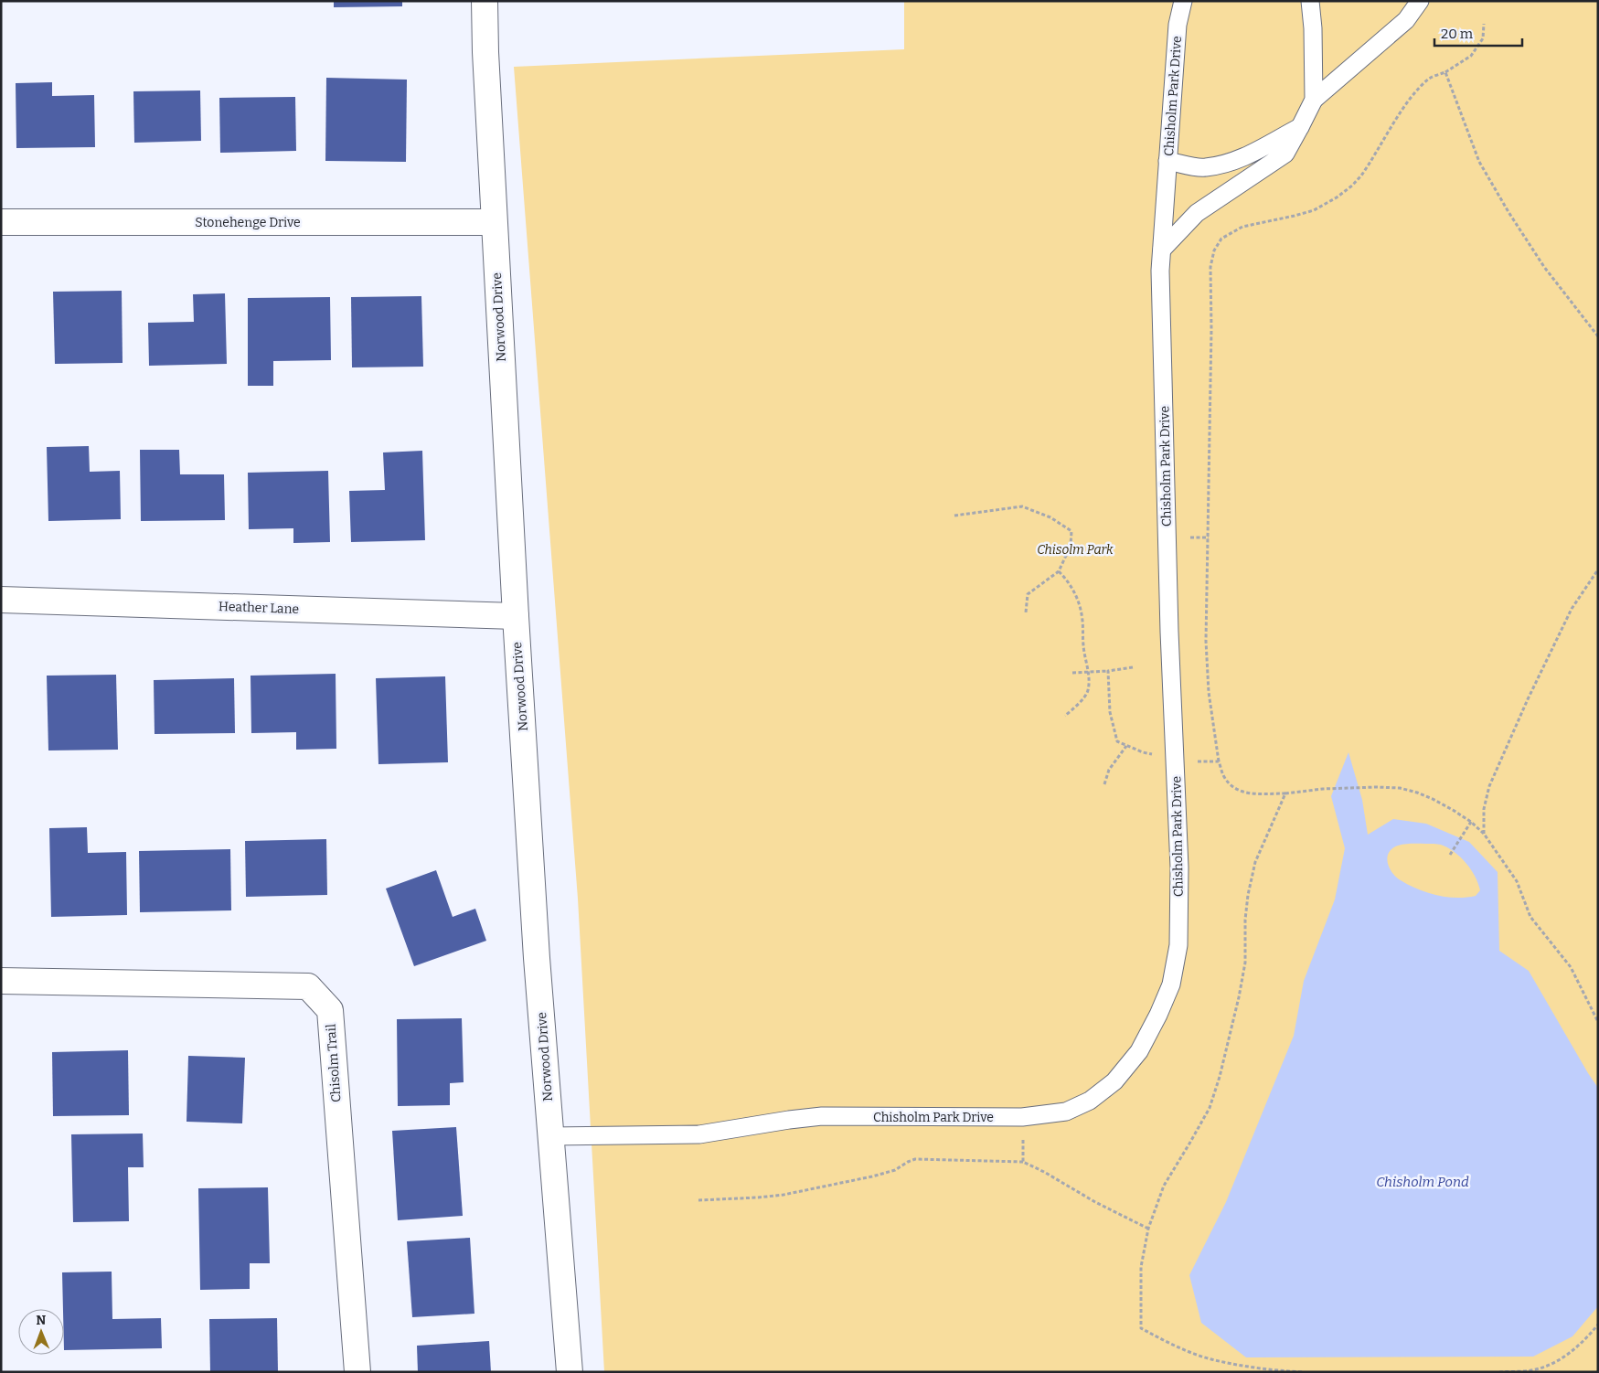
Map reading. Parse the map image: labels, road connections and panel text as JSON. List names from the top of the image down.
{
  "streets": {
    "street": [
      "Stonehenge Drive",
      "Norwood Drive",
      "Heather Lane",
      "Chisolm Trail"
    ],
    "lane": ["Chisholm Park Drive"]
  },
  "crossings": [
    ["Chisholm Park Drive", "Norwood Drive"],
    ["Stonehenge Drive", "Norwood Drive"],
    ["Norwood Drive", "Heather Lane"]
  ],
  "water": ["Chisholm Pond"],
  "parks": ["Chisolm Park"],
  "scale_bar": "20 m",
  "north": "top"
}
